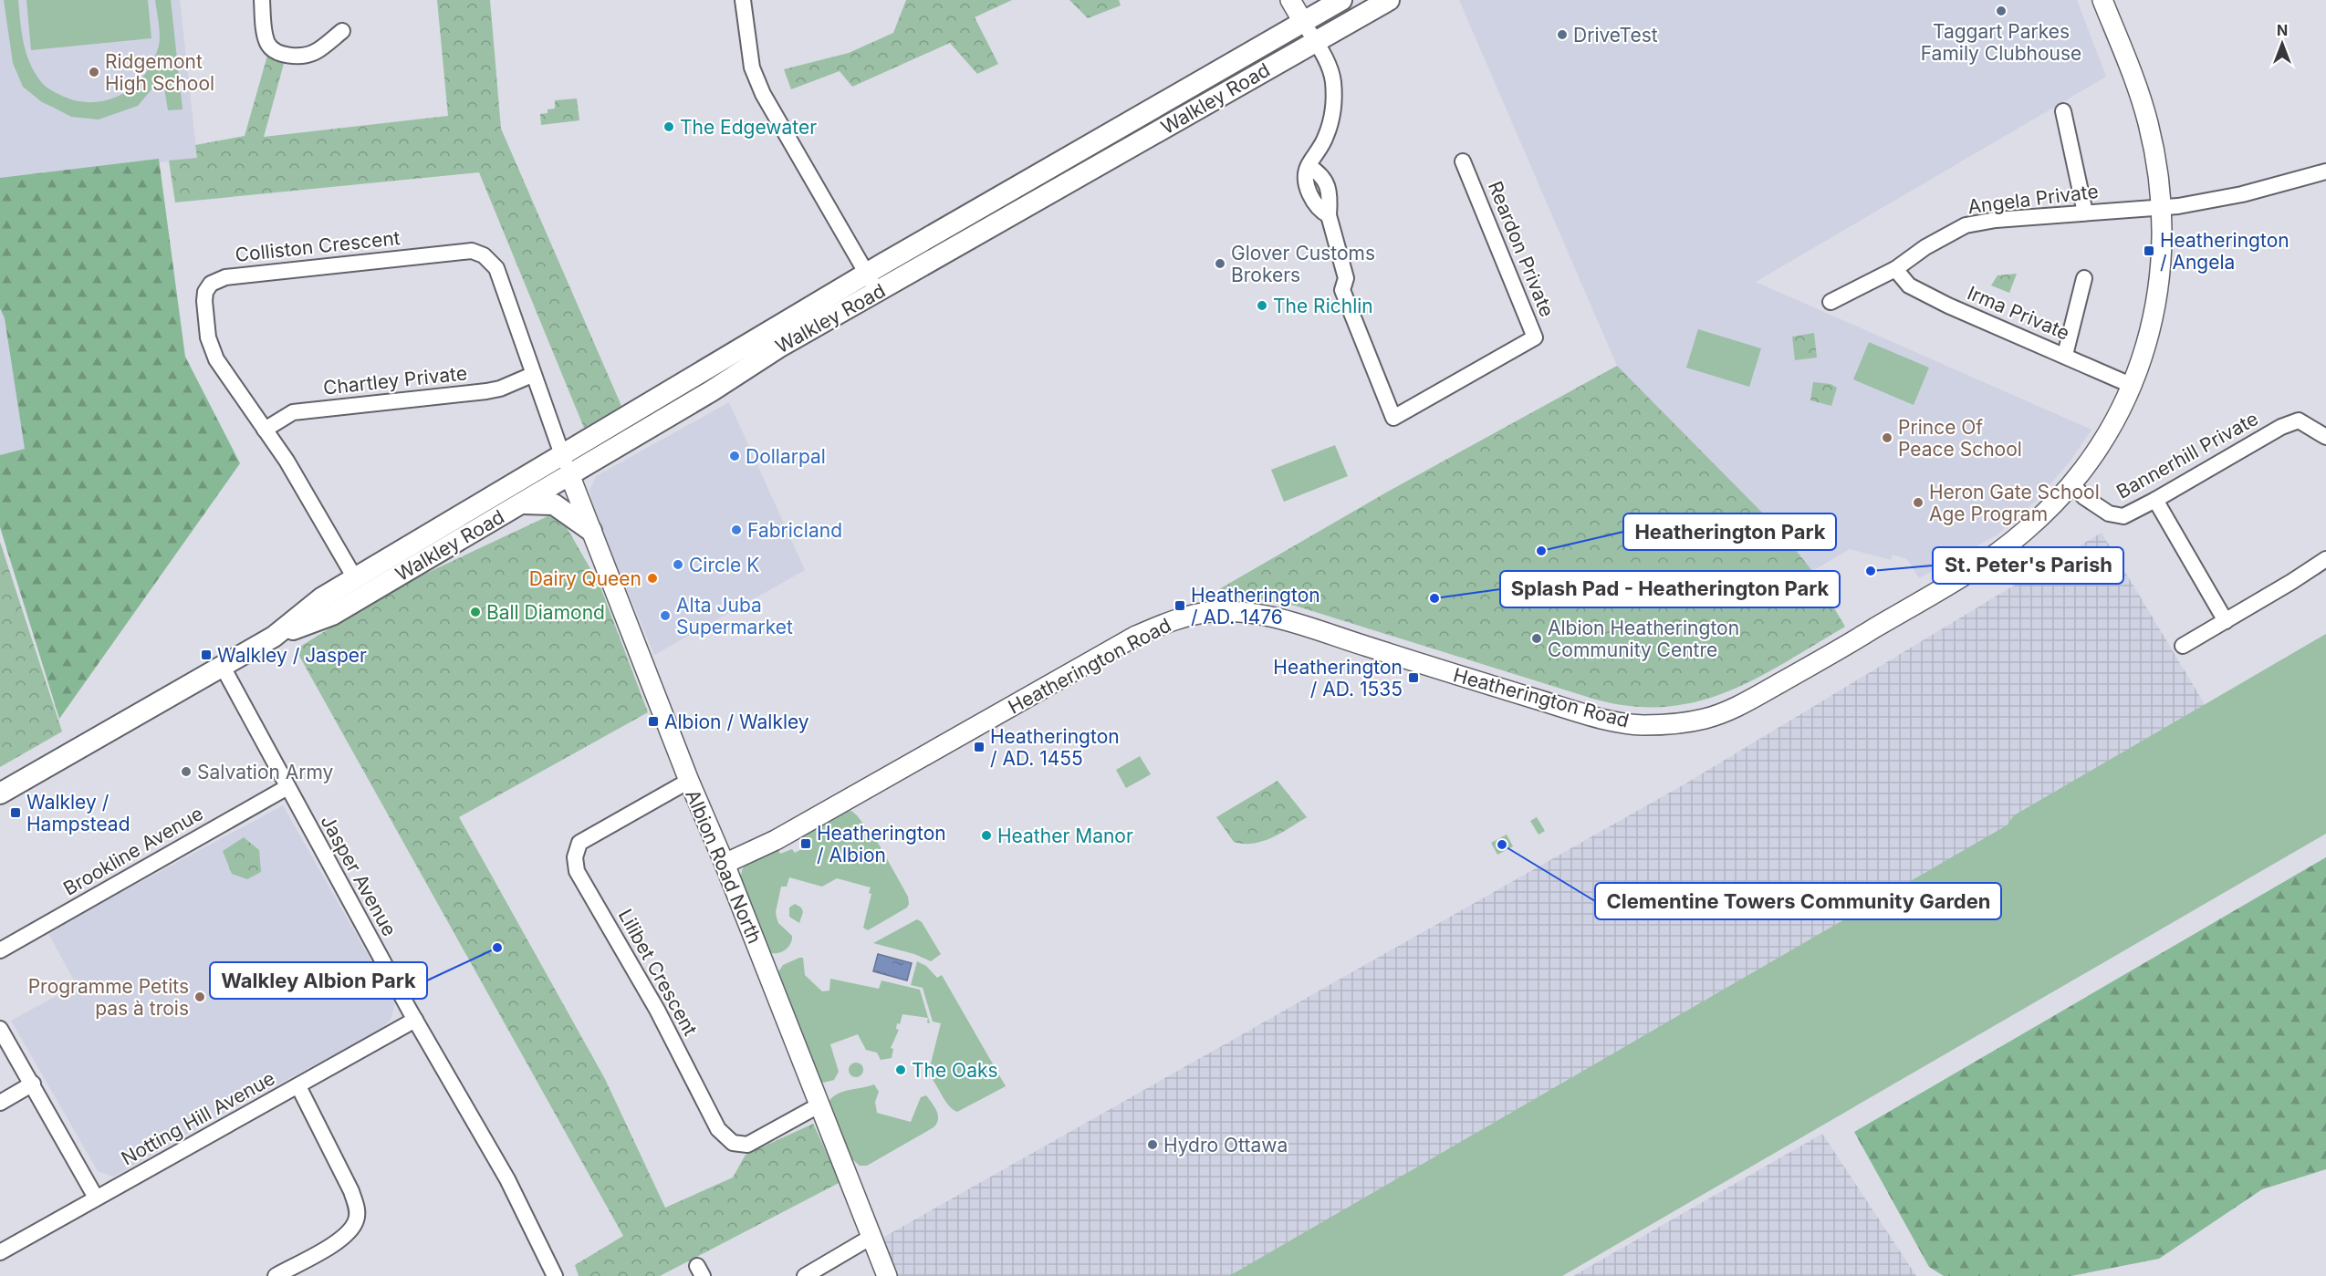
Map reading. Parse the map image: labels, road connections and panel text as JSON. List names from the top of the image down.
{
  "streets": {
    "main road": ["Walkley Road"],
    "street": [
      "Angela Private",
      "Colliston Crescent",
      "Reardon Private",
      "Irma Private",
      "Chartley Private",
      "Bannerhill Private",
      "Heatherington Road",
      "Brookline Avenue",
      "Albion Road North",
      "Jasper Avenue",
      "Lilibet Crescent",
      "Notting Hill Avenue"
    ]
  },
  "crossings": [
    ["Walkley Road", "Colliston Crescent"],
    ["Walkley Road", "Reardon Private"],
    ["Walkley Road", "Albion Road North"],
    ["Walkley Road", "Jasper Avenue"],
    ["Angela Private", "Irma Private"],
    ["Angela Private", "Heatherington Road"],
    ["Colliston Crescent", "Chartley Private"],
    ["Colliston Crescent", "Albion Road North"],
    ["Irma Private", "Heatherington Road"],
    ["Bannerhill Private", "Heatherington Road"],
    ["Heatherington Road", "Albion Road North"],
    ["Brookline Avenue", "Jasper Avenue"],
    ["Albion Road North", "Lilibet Crescent"],
    ["Jasper Avenue", "Notting Hill Avenue"]
  ],
  "places": {
    "other": [
      "Taggart Parkes Family Clubhouse",
      "DriveTest",
      "Ridgemont High School",
      "The Edgewater",
      "Glover Customs Brokers",
      "The Richlin",
      "Prince Of Peace School",
      "Dollarpal",
      "Heron Gate School Age Program",
      "Fabricland",
      "Heatherington Park",
      "Circle K",
      "St. Peter's Parish",
      "Dairy Queen",
      "Splash Pad - Heatherington Park",
      "Ball Diamond",
      "Alta Juba Supermarket",
      "Albion Heatherington Community Centre",
      "Salvation Army",
      "Heather Manor",
      "Clementine Towers Community Garden",
      "Walkley Albion Park",
      "Programme Petits pas à trois",
      "The Oaks",
      "Hydro Ottawa"
    ],
    "transit": [
      "Heatherington / Angela",
      "Heatherington / AD. 1476",
      "Walkley / Jasper",
      "Heatherington / AD. 1535",
      "Albion / Walkley",
      "Heatherington / AD. 1455",
      "Walkley / Hampstead",
      "Heatherington / Albion"
    ]
  },
  "north": "top"
}
